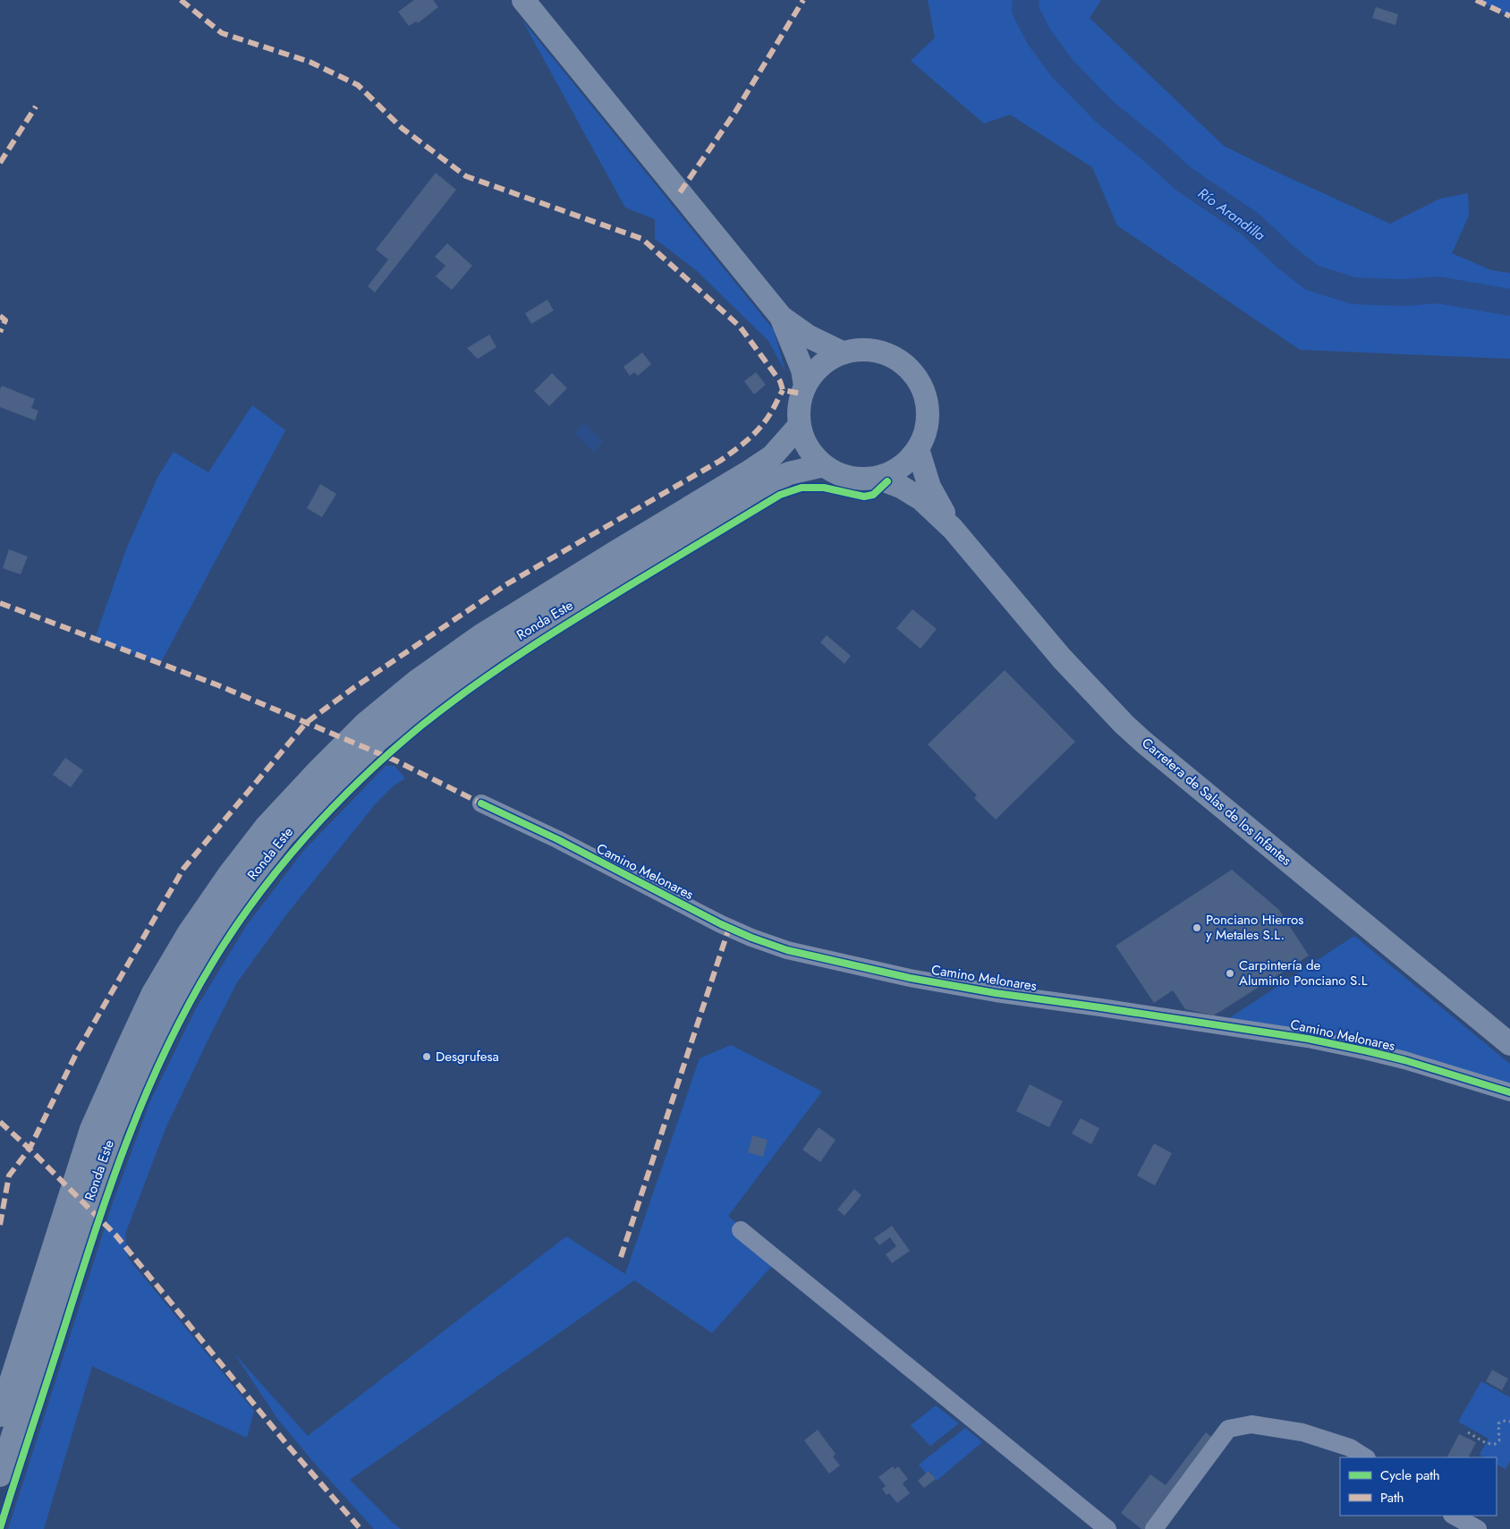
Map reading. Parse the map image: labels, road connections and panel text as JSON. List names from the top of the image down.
{
  "streets": {
    "main road": ["Ronda Este", "Carretera de Salas de los Infantes"],
    "street": ["Camino Melonares"]
  },
  "crossings": [
    ["Ronda Este", "Carretera de Salas de los Infantes"]
  ],
  "water": ["Río Arandilla"],
  "places": ["Ponciano Hierros y Metales S.L.", "Carpintería de Aluminio Ponciano S.L", "Desgrufesa"],
  "legend": ["Cycle path", "Path"]
}
